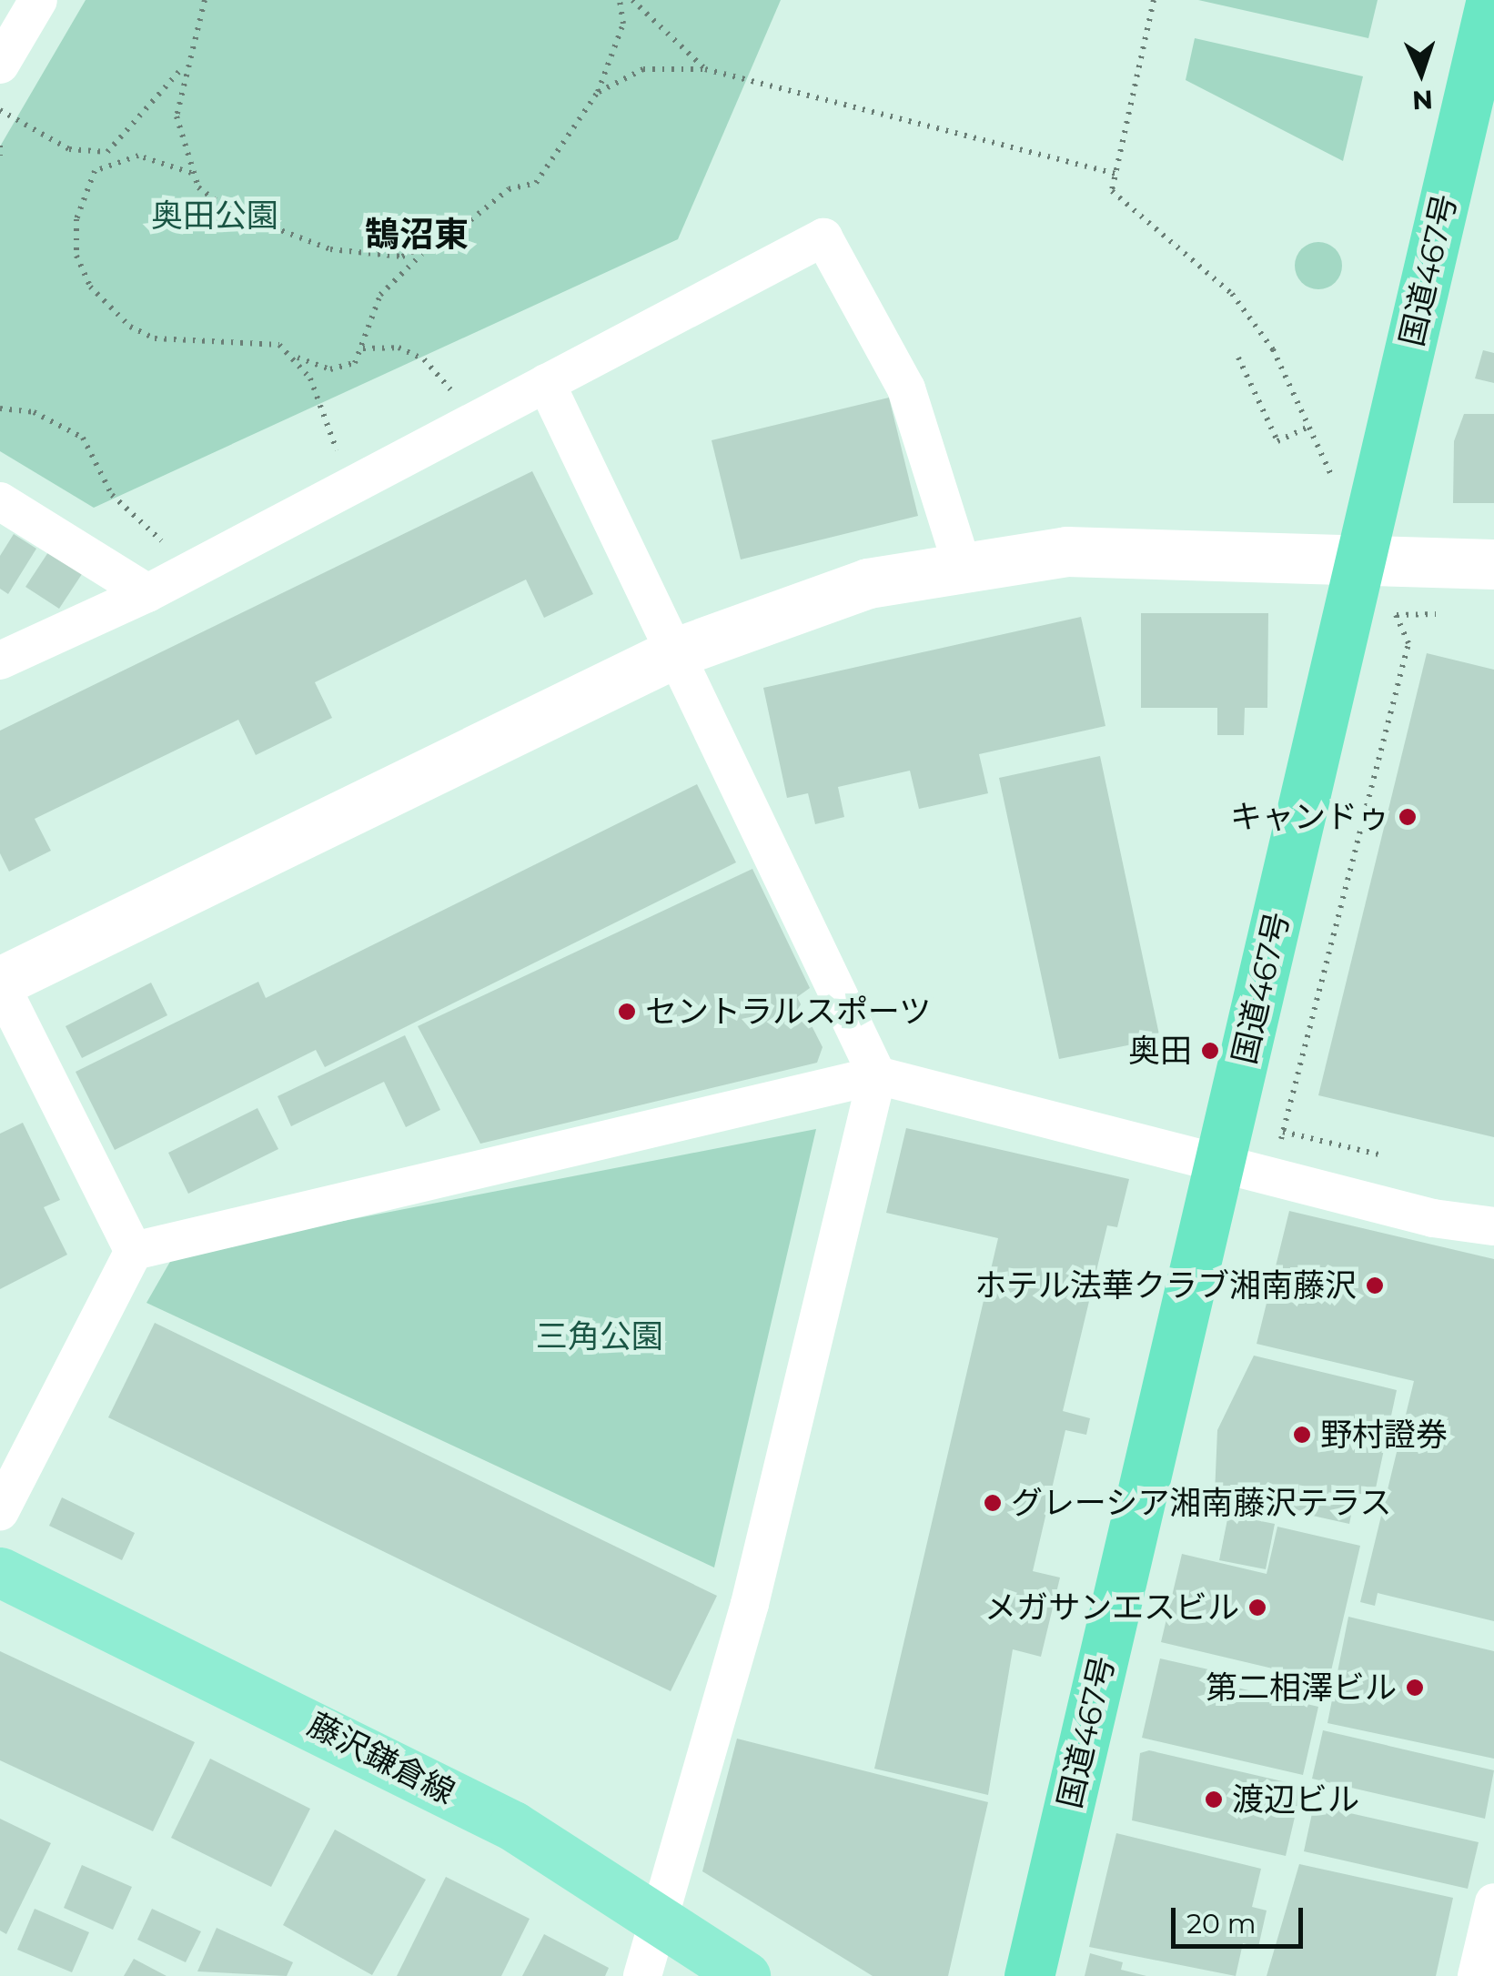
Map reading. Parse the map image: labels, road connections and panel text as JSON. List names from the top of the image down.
{
  "streets": {
    "highway": ["国道467号"],
    "main road": ["藤沢鎌倉線"]
  },
  "districts": ["鵠沼東"],
  "parks": ["奥田公園", "三角公園"],
  "places": [
    "キャンドゥ",
    "セントラルスポーツ",
    "奥田",
    "ホテル法華クラブ湘南藤沢",
    "野村證券",
    "グレーシア湘南藤沢テラス",
    "メガサンエスビル",
    "第二相澤ビル",
    "渡辺ビル"
  ],
  "scale_bar": "20 m",
  "north": "bottom"
}
